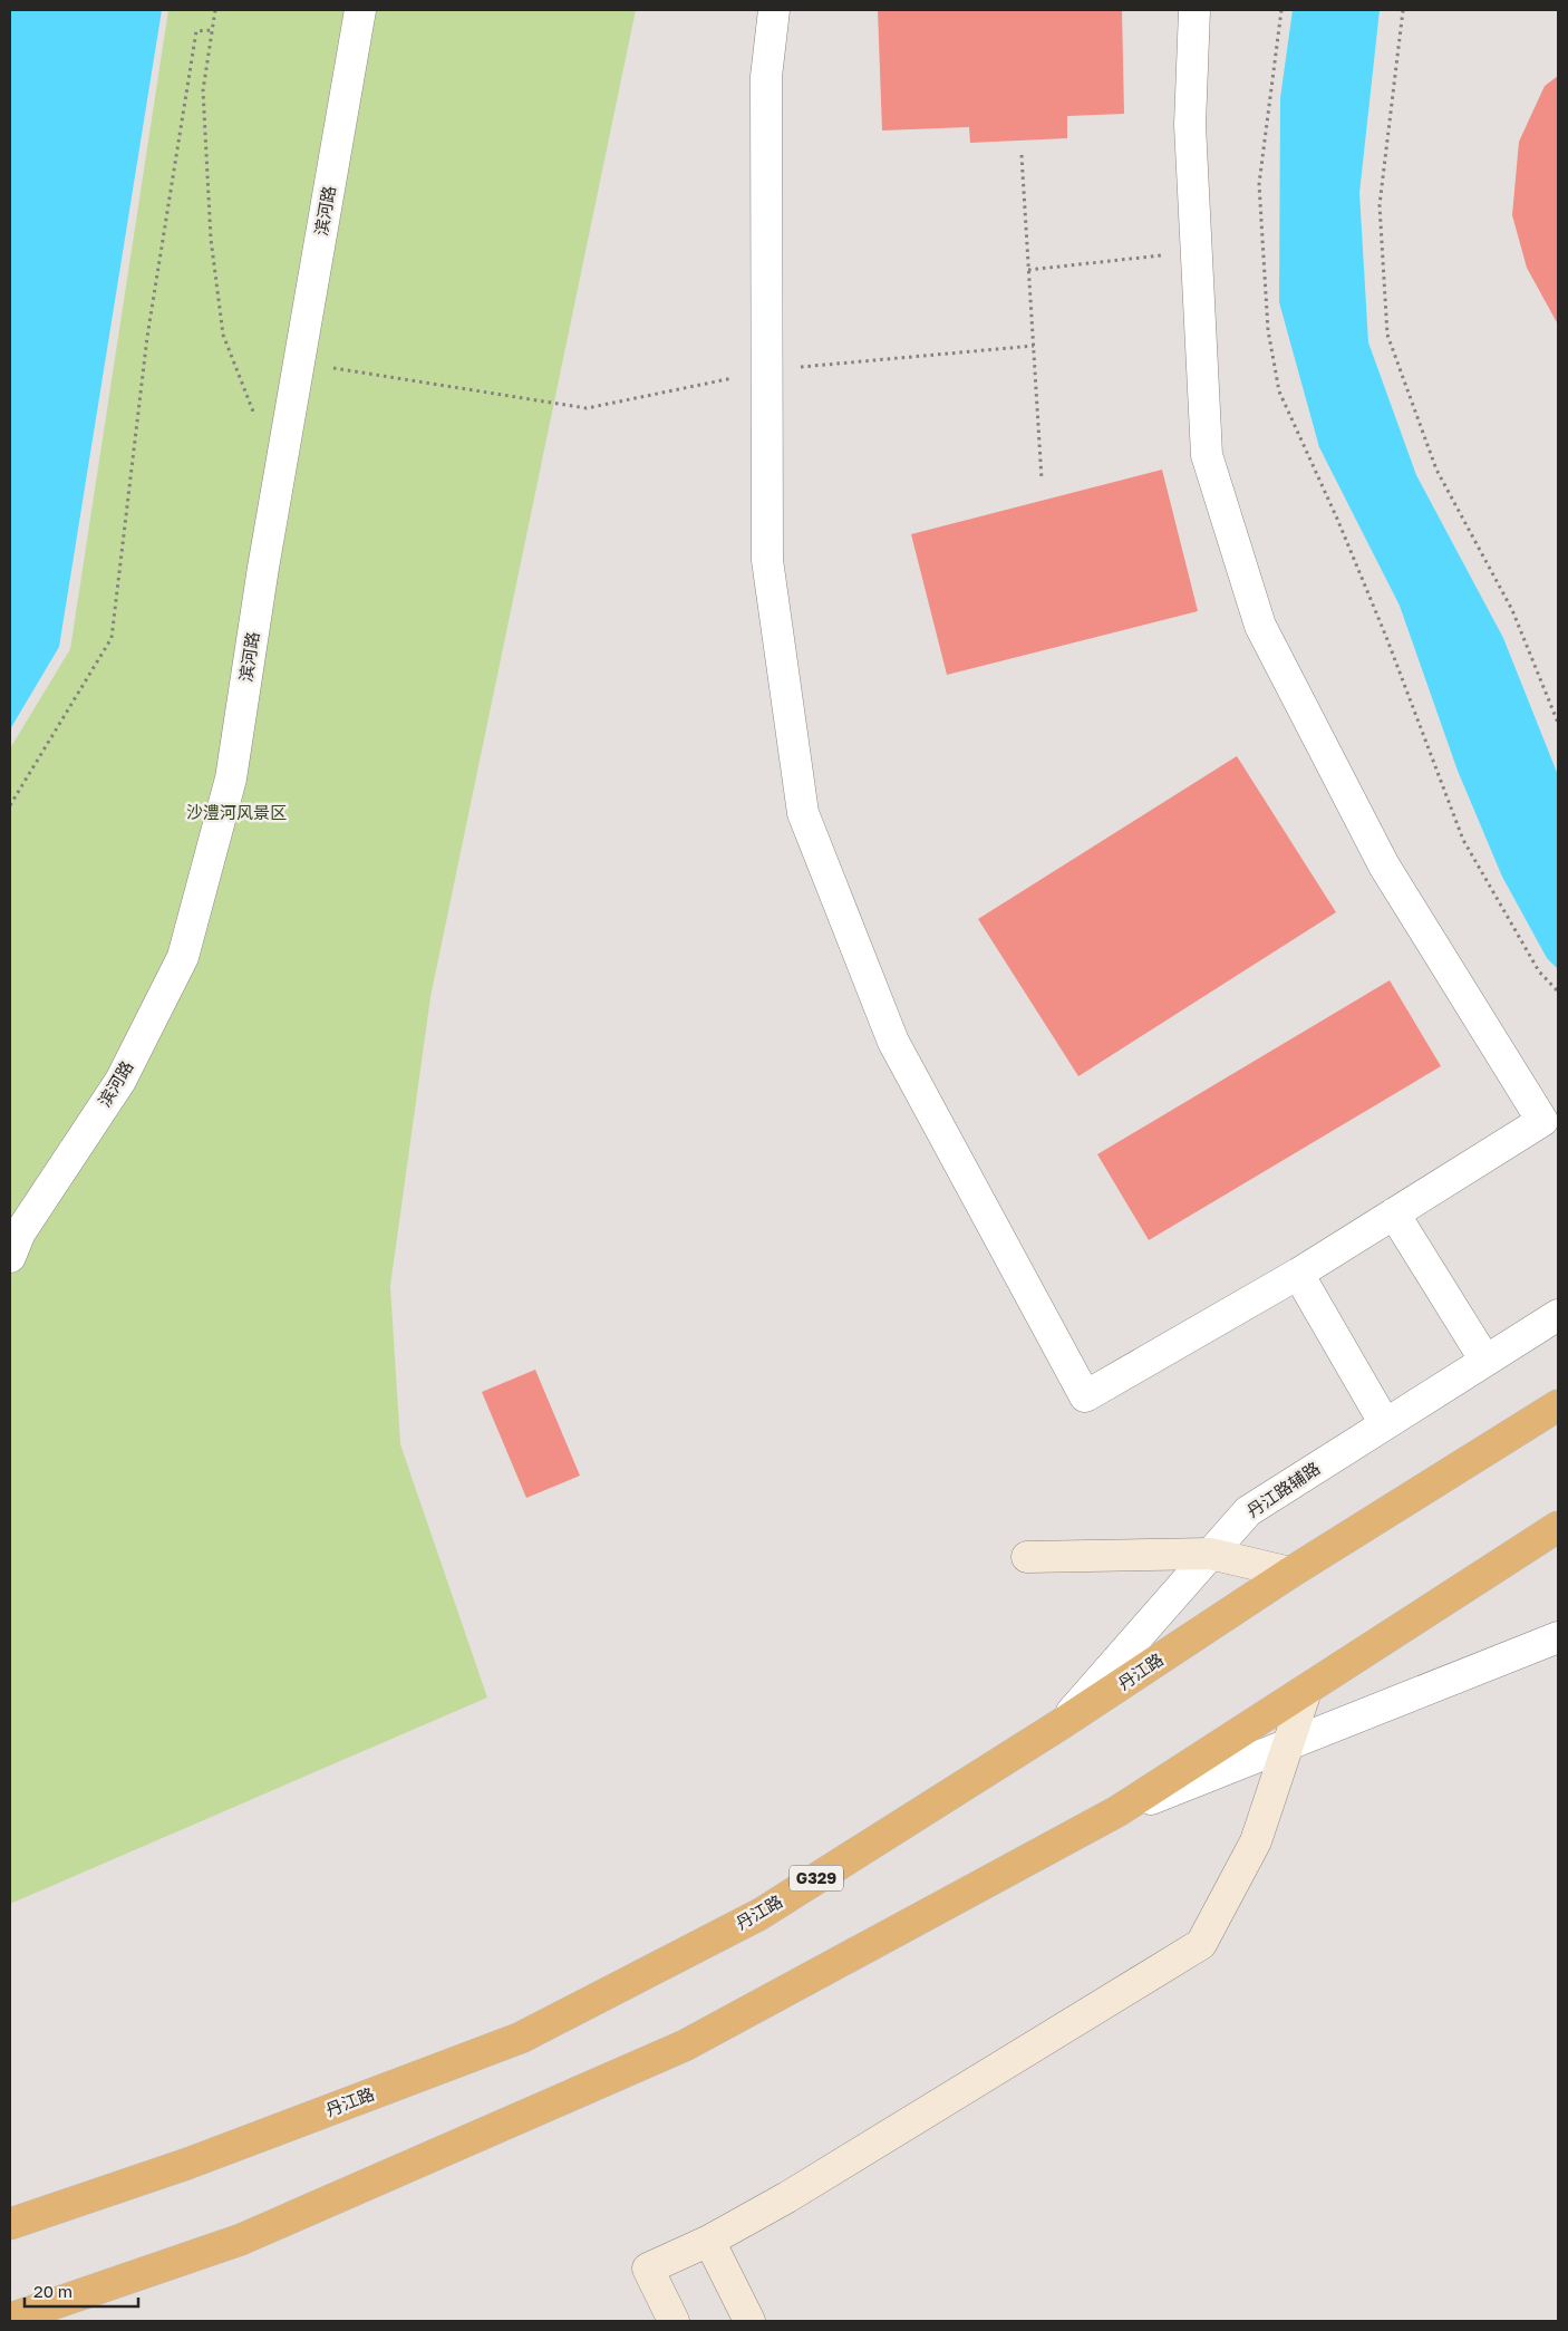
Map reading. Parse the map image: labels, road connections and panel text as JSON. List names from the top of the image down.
{
  "streets": {
    "highway": ["丹江路", "G329"],
    "street": ["滨河路", "丹江路辅路"]
  },
  "crossings": [
    ["丹江路辅路", "丹江路"]
  ],
  "parks": ["沙澧河风景区"],
  "scale_bar": "20 m"
}
